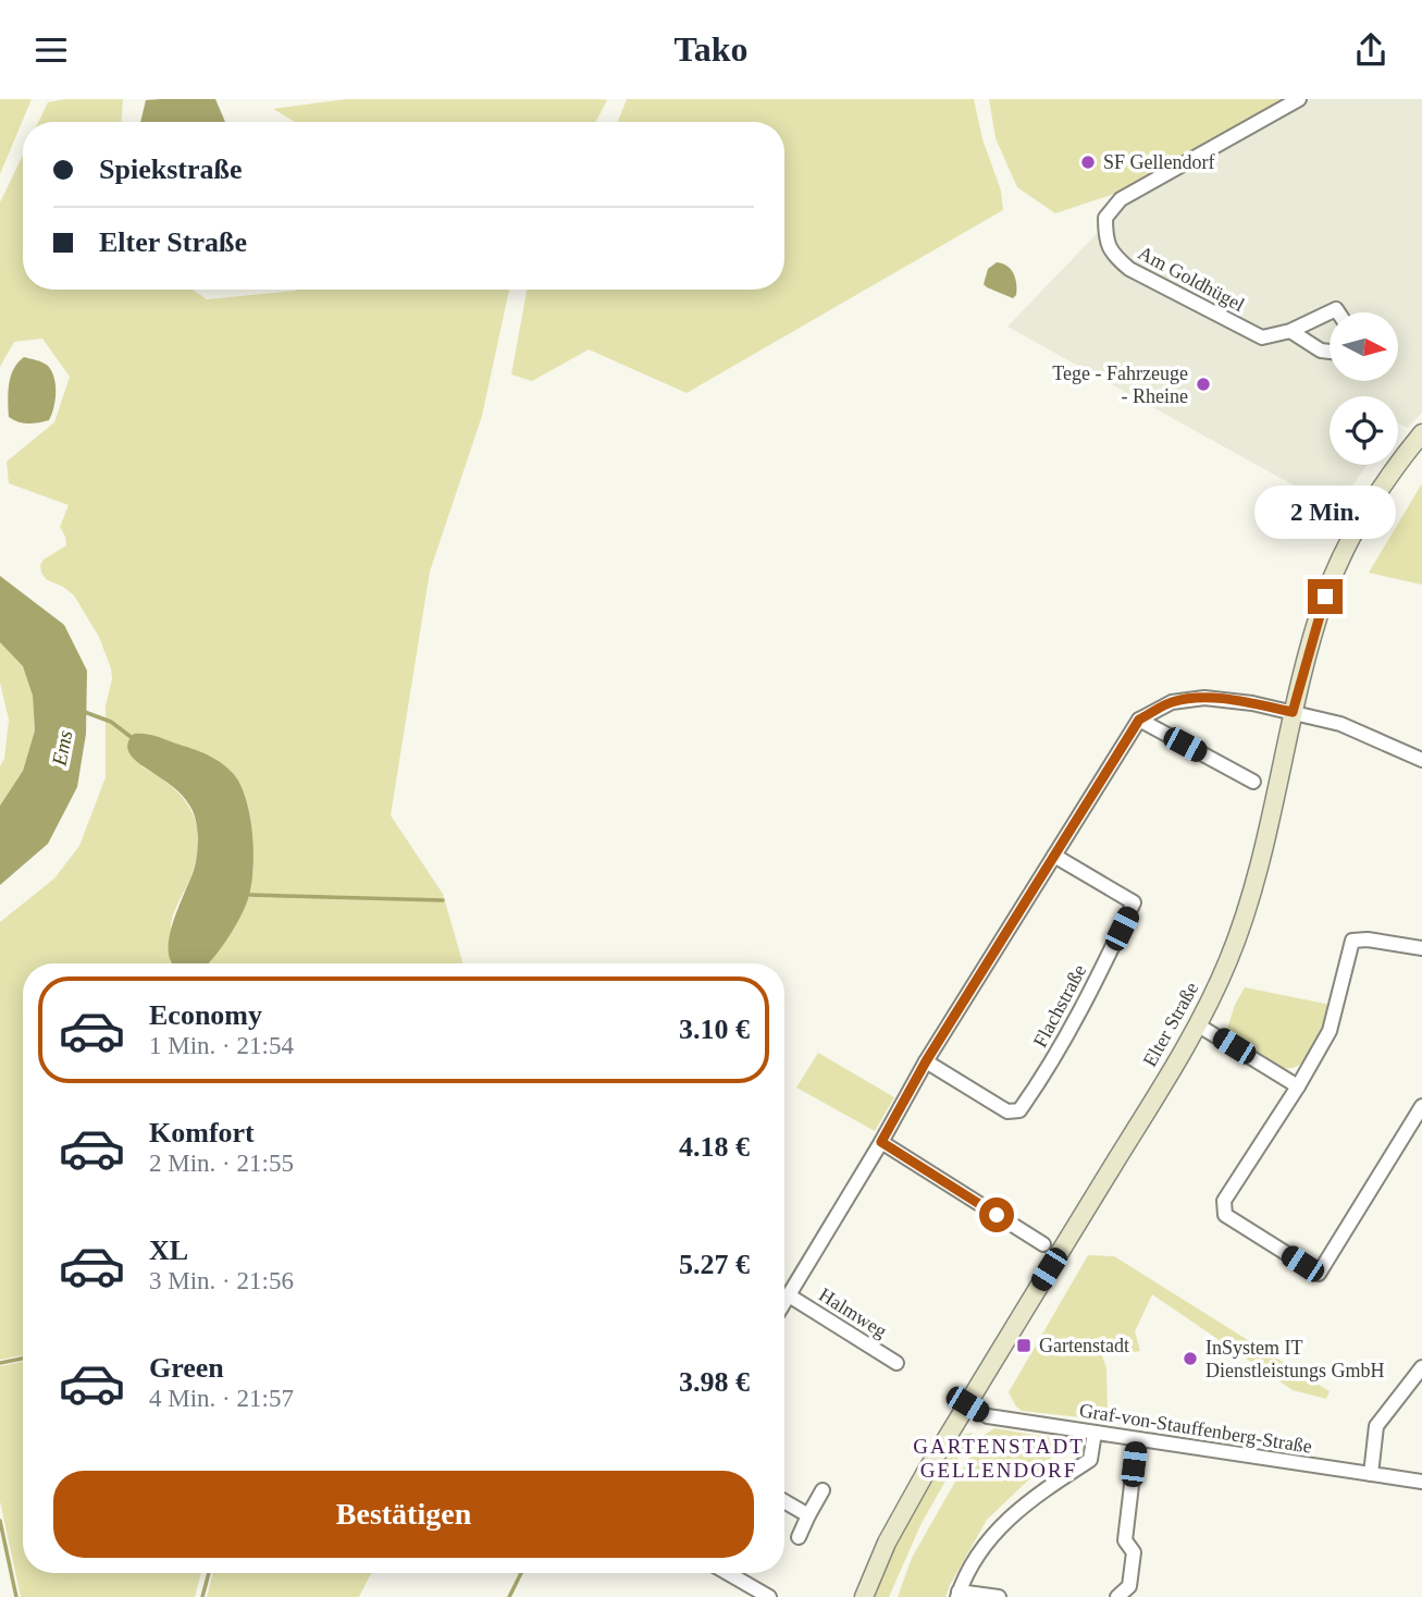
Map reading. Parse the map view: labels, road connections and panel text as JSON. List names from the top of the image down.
{
  "streets": {
    "main road": ["Elter Straße"],
    "street": [
      "Am Goldhügel",
      "Flachstraße",
      "Halmweg",
      "Graf-von-Stauffenberg-Straße"
    ]
  },
  "crossings": [
    ["Elter Straße", "Graf-von-Stauffenberg-Straße"]
  ],
  "districts": ["GARTENSTADT GELLENDORF"],
  "water": ["Ems"],
  "places": {
    "other": ["SF Gellendorf", "Tege - Fahrzeuge - Rheine", "InSystem IT Dienstleistungs GmbH"],
    "transit": ["Gartenstadt"]
  },
  "north": "right",
  "page": {
    "header": "Tako",
    "banner": ["Spiekstraße", "Elter Straße"],
    "bubble": "2 Min.",
    "list": [
      {
        "name": "Economy",
        "note": "1 Min. · 21:54",
        "value": "3.10 €"
      },
      {
        "name": "Komfort",
        "note": "2 Min. · 21:55",
        "value": "4.18 €"
      },
      {
        "name": "XL",
        "note": "3 Min. · 21:56",
        "value": "5.27 €"
      },
      {
        "name": "Green",
        "note": "4 Min. · 21:57",
        "value": "3.98 €"
      }
    ],
    "buttons": "Bestätigen"
  }
}
